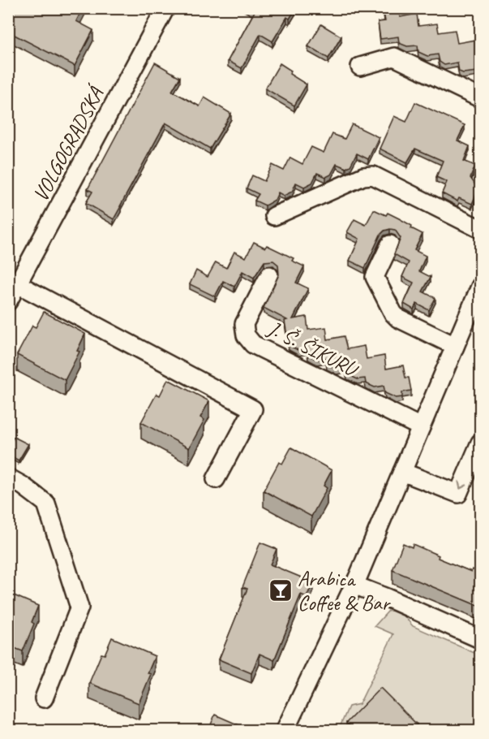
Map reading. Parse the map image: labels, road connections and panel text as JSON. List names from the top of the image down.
{
  "streets": {
    "street": ["VOLGOGRADSKÁ", "J. Š. ŠIKURU"]
  },
  "places": {
    "bar": ["Arabica Coffee & Bar"]
  }
}
